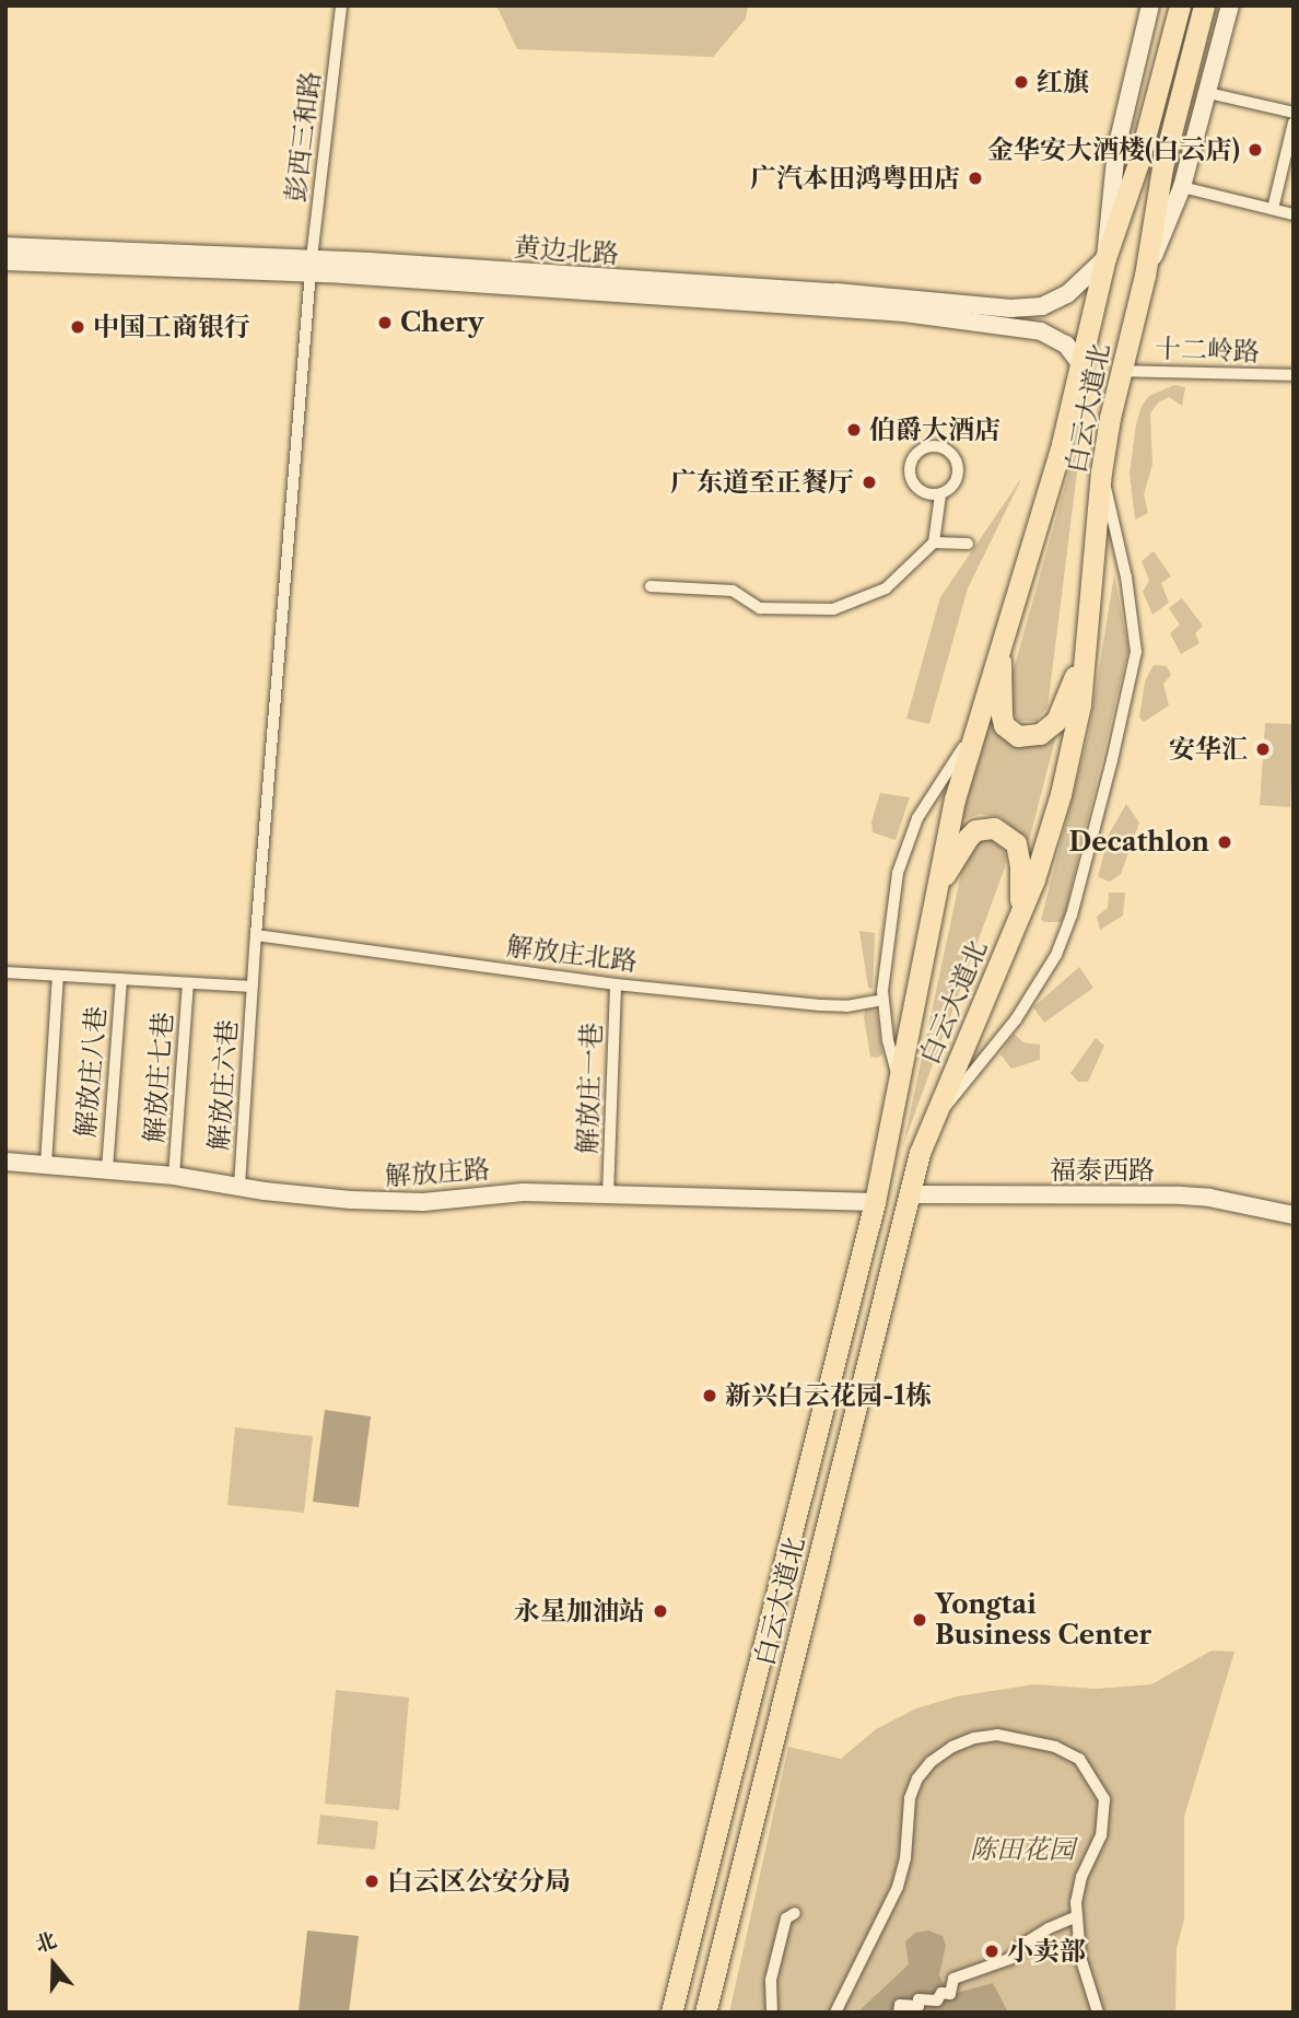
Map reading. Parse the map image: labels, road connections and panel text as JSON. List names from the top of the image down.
{
  "streets": {
    "highway": ["白云大道北"],
    "street": [
      "彭西三和路",
      "黄边北路",
      "十二岭路",
      "解放庄北路",
      "解放庄八巷",
      "解放庄七巷",
      "解放庄六巷",
      "解放庄一巷",
      "福泰西路",
      "解放庄路"
    ]
  },
  "crossings": [
    ["彭西三和路", "黄边北路"],
    ["彭西三和路", "解放庄北路"],
    ["彭西三和路", "解放庄六巷"],
    ["黄边北路", "白云大道北"],
    ["十二岭路", "白云大道北"],
    ["白云大道北", "福泰西路"],
    ["白云大道北", "解放庄路"],
    ["解放庄北路", "解放庄六巷"],
    ["解放庄北路", "解放庄一巷"],
    ["解放庄八巷", "解放庄路"],
    ["解放庄七巷", "解放庄路"],
    ["解放庄六巷", "解放庄路"],
    ["解放庄一巷", "解放庄路"]
  ],
  "parks": ["陈田花园"],
  "places": [
    "红旗",
    "金华安大酒楼(白云店)",
    "广汽本田鸿粤田店",
    "Chery",
    "中国工商银行",
    "伯爵大酒店",
    "广东道至正餐厅",
    "安华汇",
    "Decathlon",
    "新兴白云花园-1栋",
    "永星加油站",
    "Yongtai Business Center",
    "白云区公安分局",
    "小卖部"
  ],
  "north": "top"
}
